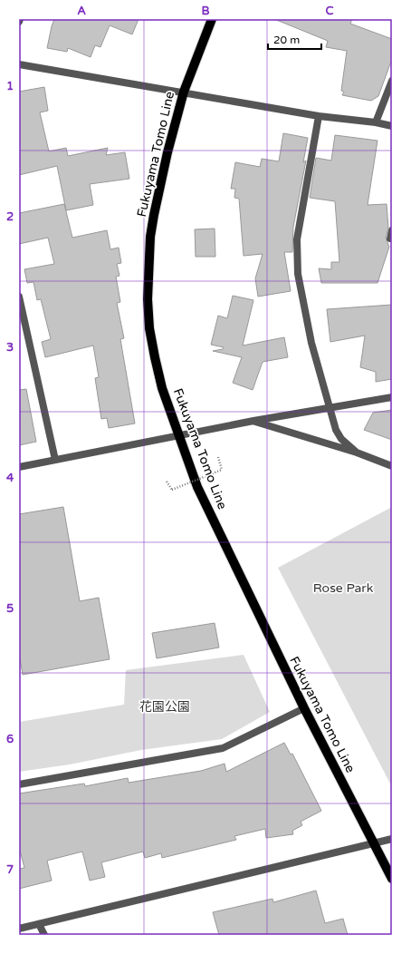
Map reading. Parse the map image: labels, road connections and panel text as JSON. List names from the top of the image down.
{
  "streets": {
    "main road": ["Fukuyama Tomo Line"]
  },
  "parks": ["Rose Park", "花園公園"],
  "scale_bar": "20 m",
  "grid": {
    "columns": ["A", "B", "C"],
    "rows": [
      "1",
      "2",
      "3",
      "4",
      "5",
      "6",
      "7"
    ]
  }
}
